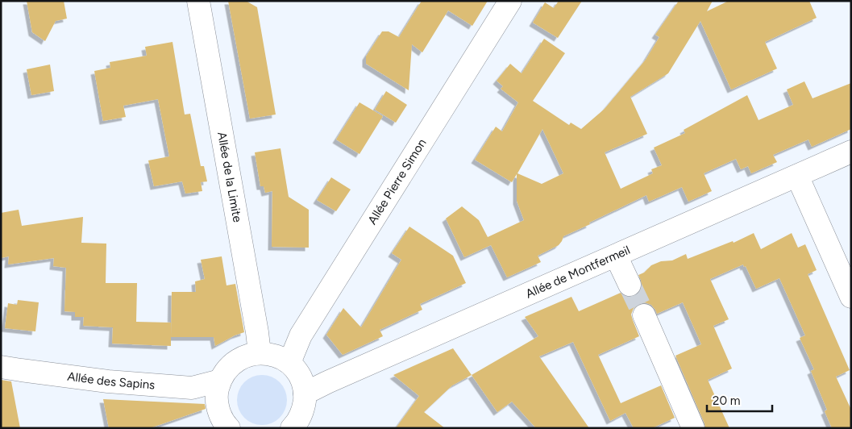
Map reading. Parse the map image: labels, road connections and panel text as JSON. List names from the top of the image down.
{
  "streets": {
    "main road": [
      "Allée de la Limite",
      "Allée Pierre Simon",
      "Allée de Montfermeil",
      "Allée des Sapins"
    ]
  },
  "scale_bar": "20 m"
}
